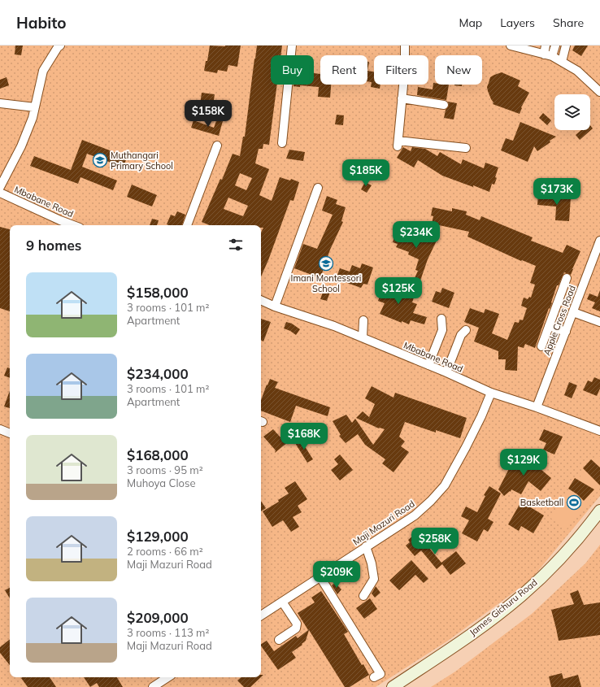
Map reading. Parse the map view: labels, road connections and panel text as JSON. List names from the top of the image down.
{
  "streets": {
    "main road": ["James Gichuru Road"],
    "street": ["Mbabane Road", "Apple Cross Road", "Maji Mazuri Road"]
  },
  "crossings": [
    ["Mbabane Road", "Apple Cross Road"],
    ["Mbabane Road", "Maji Mazuri Road"]
  ],
  "places": {
    "school or university": ["Muthangari Primary School", "Imani Montessori School"],
    "sports": ["Basketball"]
  },
  "page": {
    "header": "Habito",
    "nav": ["Map", "Layers", "Share"],
    "chip": [
      "Buy",
      "Rent",
      "Filters",
      "New"
    ],
    "price": [
      "$158K",
      "$185K",
      "$173K",
      "$234K",
      "$125K",
      "$168K",
      "$129K",
      "$258K",
      "$209K"
    ],
    "heading": "9 homes",
    "list": [
      {
        "name": "$158,000",
        "note": "3 rooms · 101 m² · Apartment"
      },
      {
        "name": "$234,000",
        "note": "3 rooms · 101 m² · Apartment"
      },
      {
        "name": "$168,000",
        "note": "3 rooms · 95 m² · Muhoya Close"
      },
      {
        "name": "$129,000",
        "note": "2 rooms · 66 m² · Maji Mazuri Road"
      },
      {
        "name": "$209,000",
        "note": "3 rooms · 113 m² · Maji Mazuri Road"
      }
    ]
  }
}
